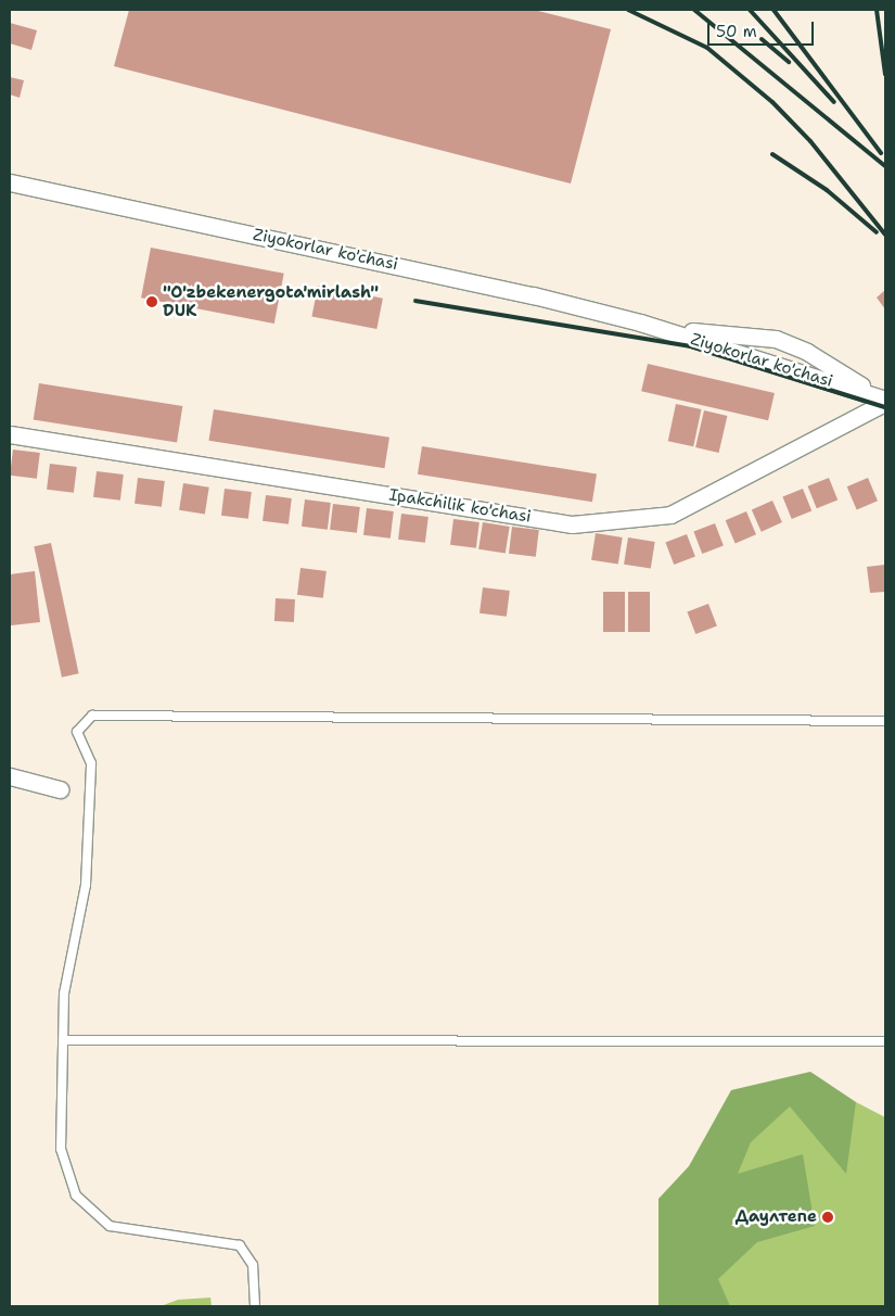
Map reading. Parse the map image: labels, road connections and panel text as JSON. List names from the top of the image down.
{
  "streets": {
    "street": ["Ziyokorlar ko'chasi", "Ipakchilik ko'chasi"]
  },
  "crossings": [
    ["Ziyokorlar ko'chasi", "Ipakchilik ko'chasi"]
  ],
  "places": ["\"O'zbekenergota'mirlash\" DUK", "Даултепе"],
  "scale_bar": "50 m"
}
